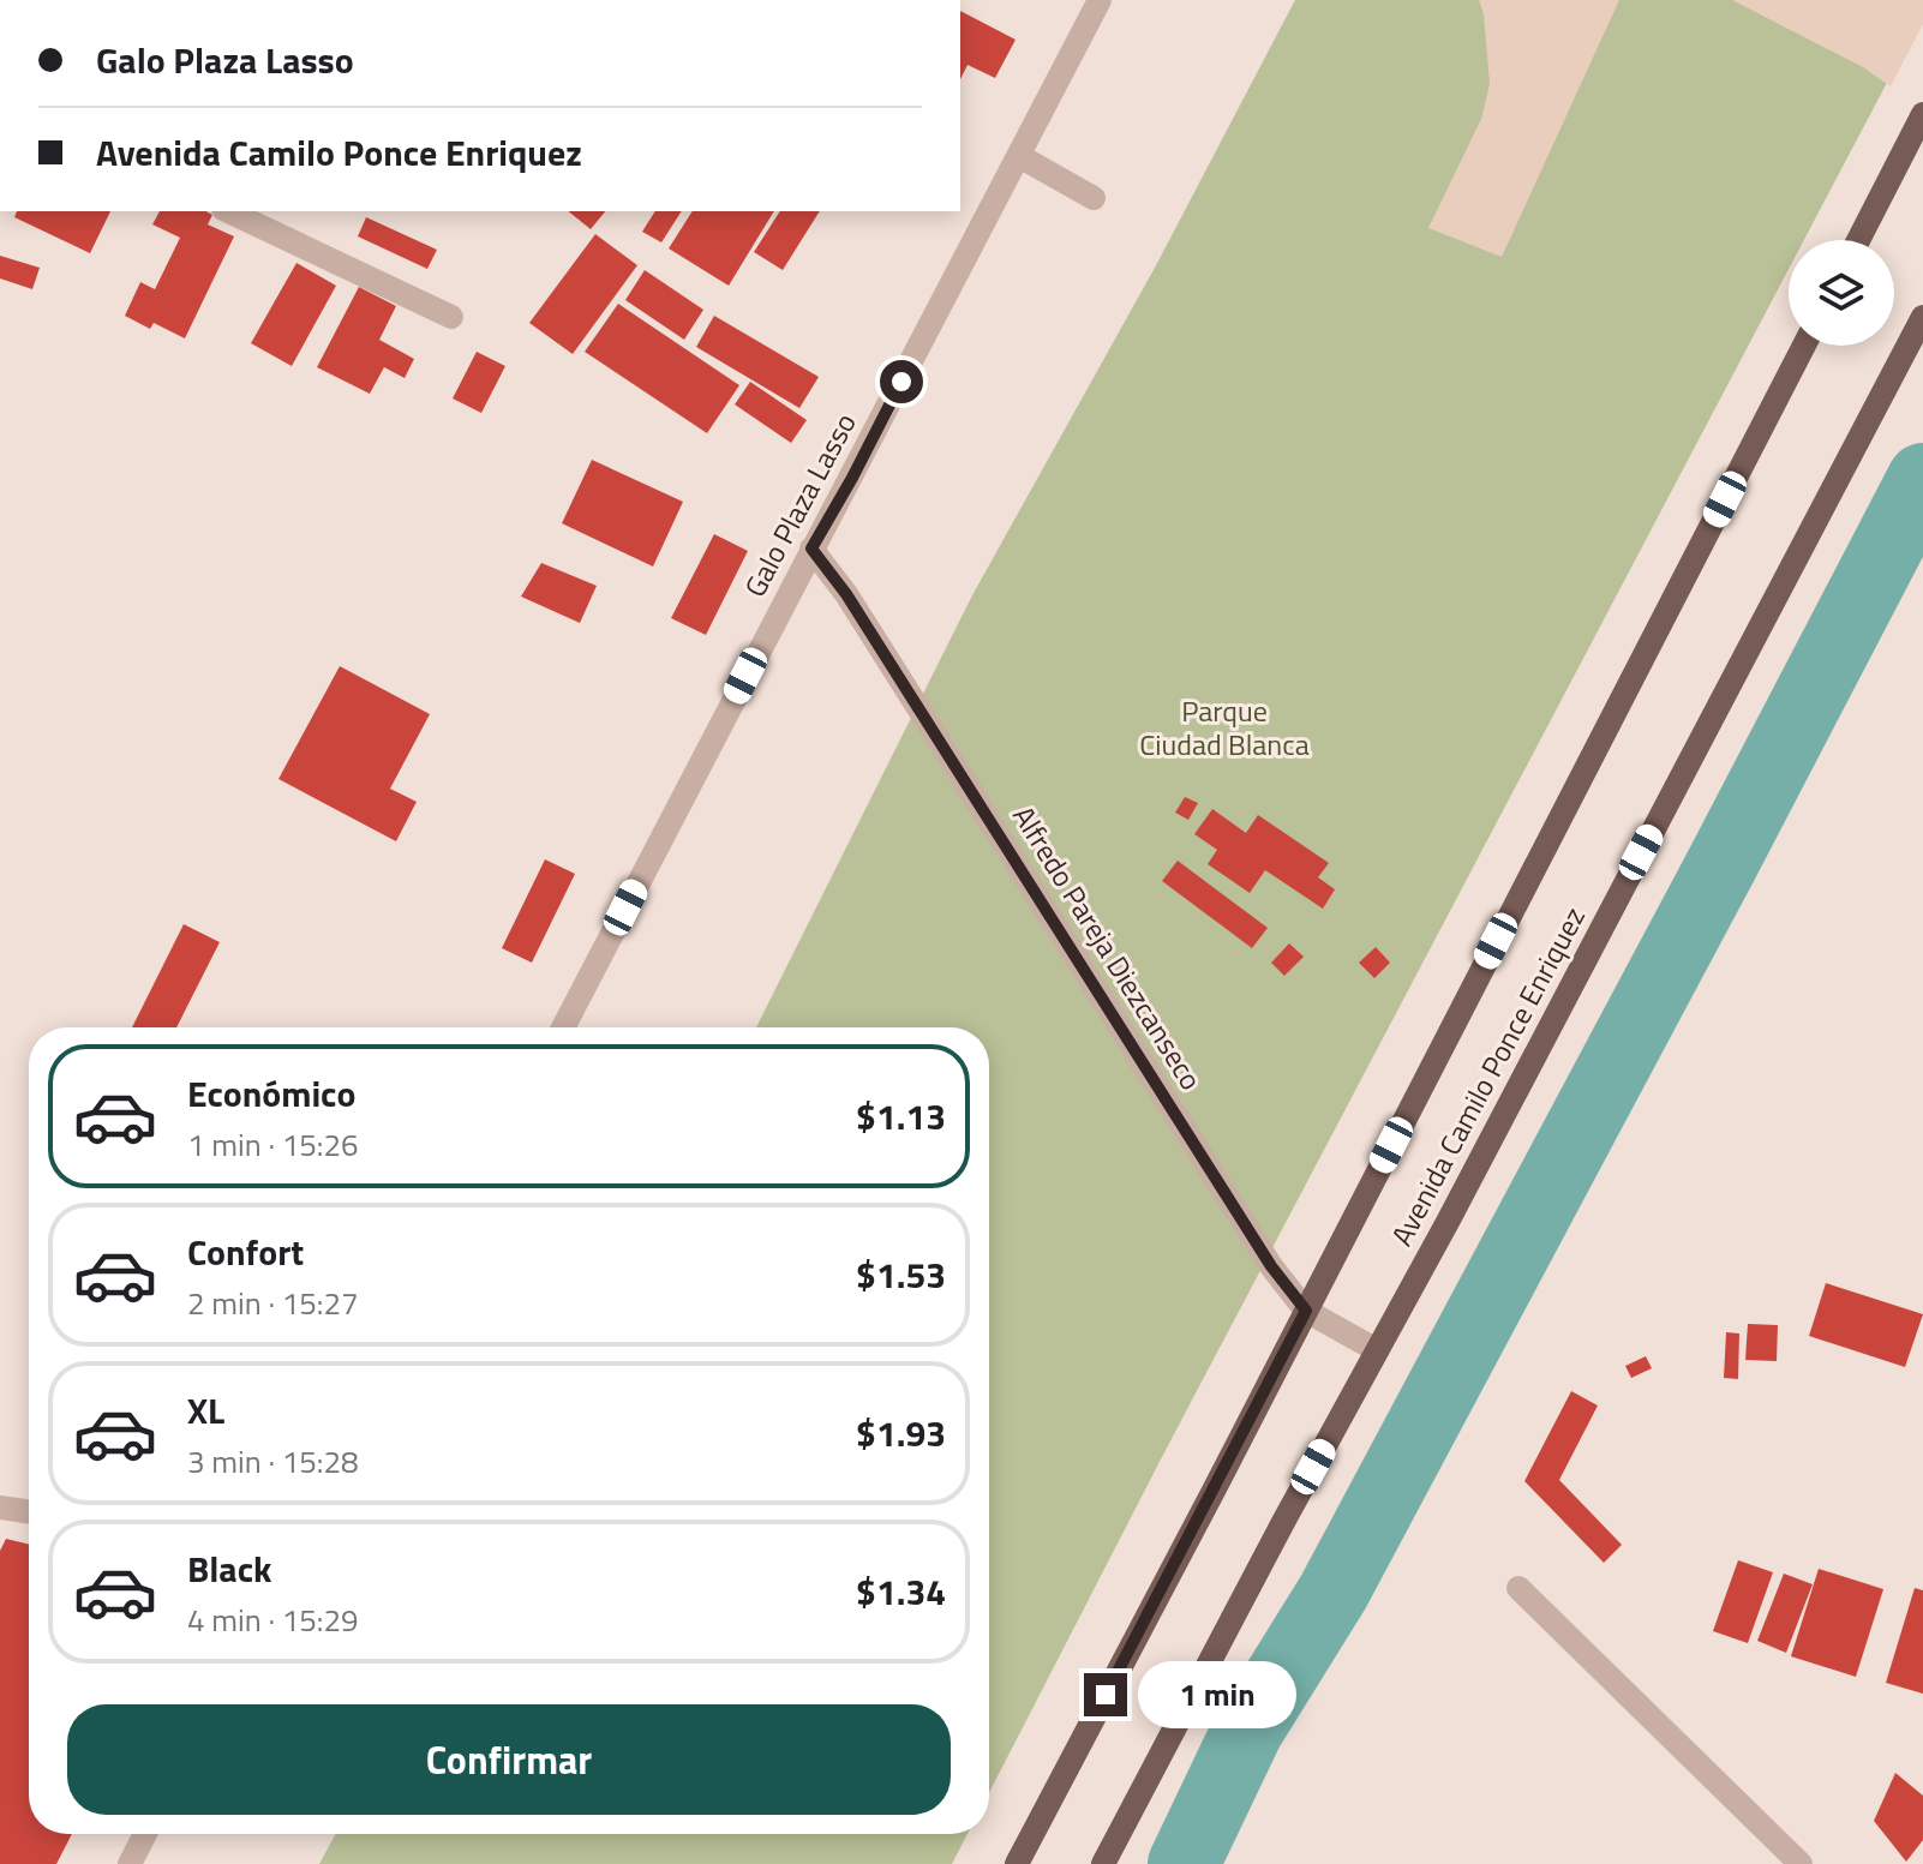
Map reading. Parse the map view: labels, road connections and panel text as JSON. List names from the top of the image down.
{
  "streets": {
    "main road": ["Avenida Camilo Ponce Enriquez"],
    "street": ["Galo Plaza Lasso", "Alfredo Pareja Diezcanseco"]
  },
  "crossings": [
    ["Galo Plaza Lasso", "Alfredo Pareja Diezcanseco"],
    ["Alfredo Pareja Diezcanseco", "Avenida Camilo Ponce Enriquez"]
  ],
  "parks": ["Parque Ciudad Blanca"],
  "page": {
    "banner": ["Galo Plaza Lasso", "Avenida Camilo Ponce Enriquez"],
    "list": [
      {
        "name": "Económico",
        "note": "1 min · 15:26",
        "value": "$1.13"
      },
      {
        "name": "Confort",
        "note": "2 min · 15:27",
        "value": "$1.53"
      },
      {
        "name": "XL",
        "note": "3 min · 15:28",
        "value": "$1.93"
      },
      {
        "name": "Black",
        "note": "4 min · 15:29",
        "value": "$1.34"
      }
    ],
    "bubble": "1 min",
    "buttons": "Confirmar"
  }
}
